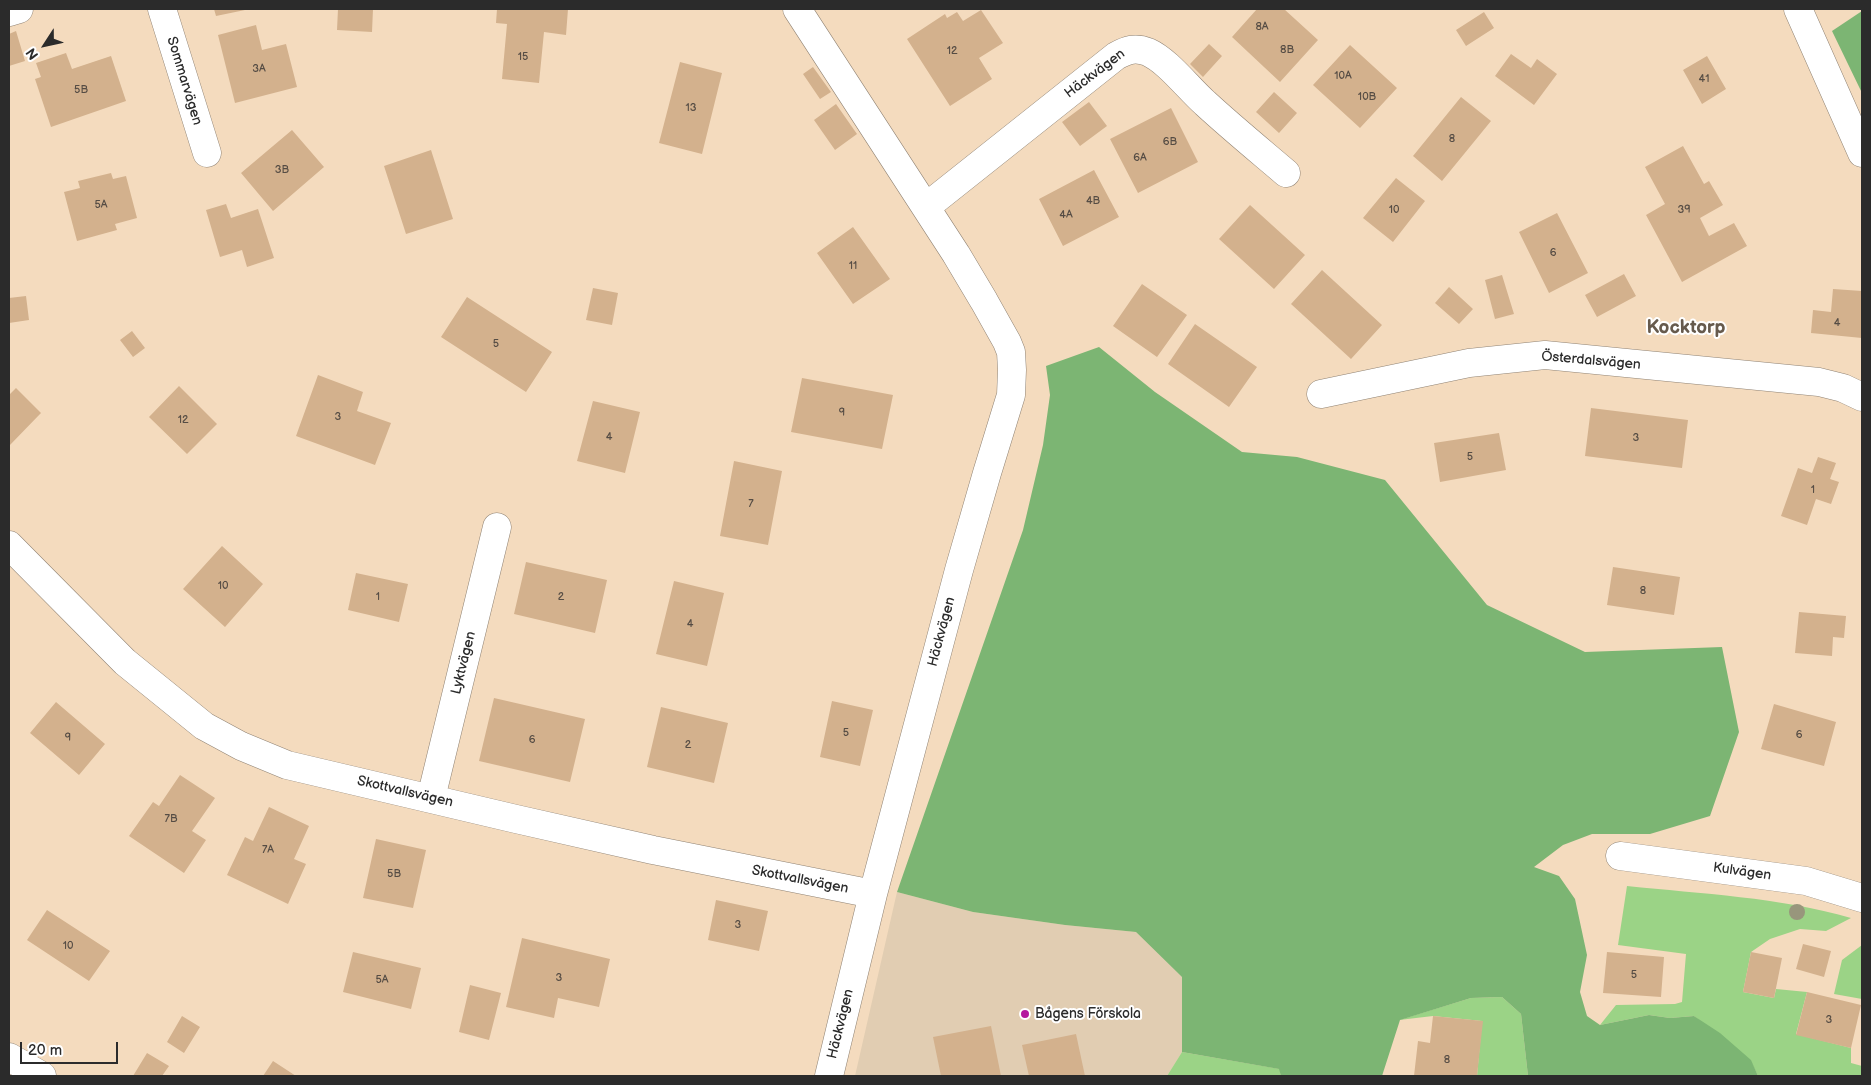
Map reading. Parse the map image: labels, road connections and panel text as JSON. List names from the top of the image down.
{
  "streets": {
    "street": [
      "Häckvägen",
      "Sommarvägen",
      "Österdalsvägen",
      "Lyktvägen",
      "Skottvallsvägen",
      "Kulvägen"
    ]
  },
  "crossings": [
    ["Häckvägen", "Skottvallsvägen"],
    ["Lyktvägen", "Skottvallsvägen"]
  ],
  "districts": ["Kocktorp"],
  "places": ["Bågens Förskola"],
  "house_numbers": [
    "8A",
    "8B",
    "12",
    "15",
    "3A",
    "10A",
    "41",
    "5B",
    "10B",
    "13",
    "8",
    "6B",
    "6A",
    "3B",
    "4B",
    "5A",
    "10",
    "39",
    "4A",
    "6",
    "11",
    "4",
    "5",
    "9",
    "3",
    "12",
    "4",
    "3",
    "5",
    "1",
    "7",
    "10",
    "8",
    "1",
    "2",
    "4",
    "5",
    "6",
    "9",
    "6",
    "2",
    "7B",
    "7A",
    "5B",
    "3",
    "10",
    "5",
    "3",
    "5A",
    "3",
    "8"
  ],
  "scale_bar": "20 m",
  "north": "bottom left"
}
